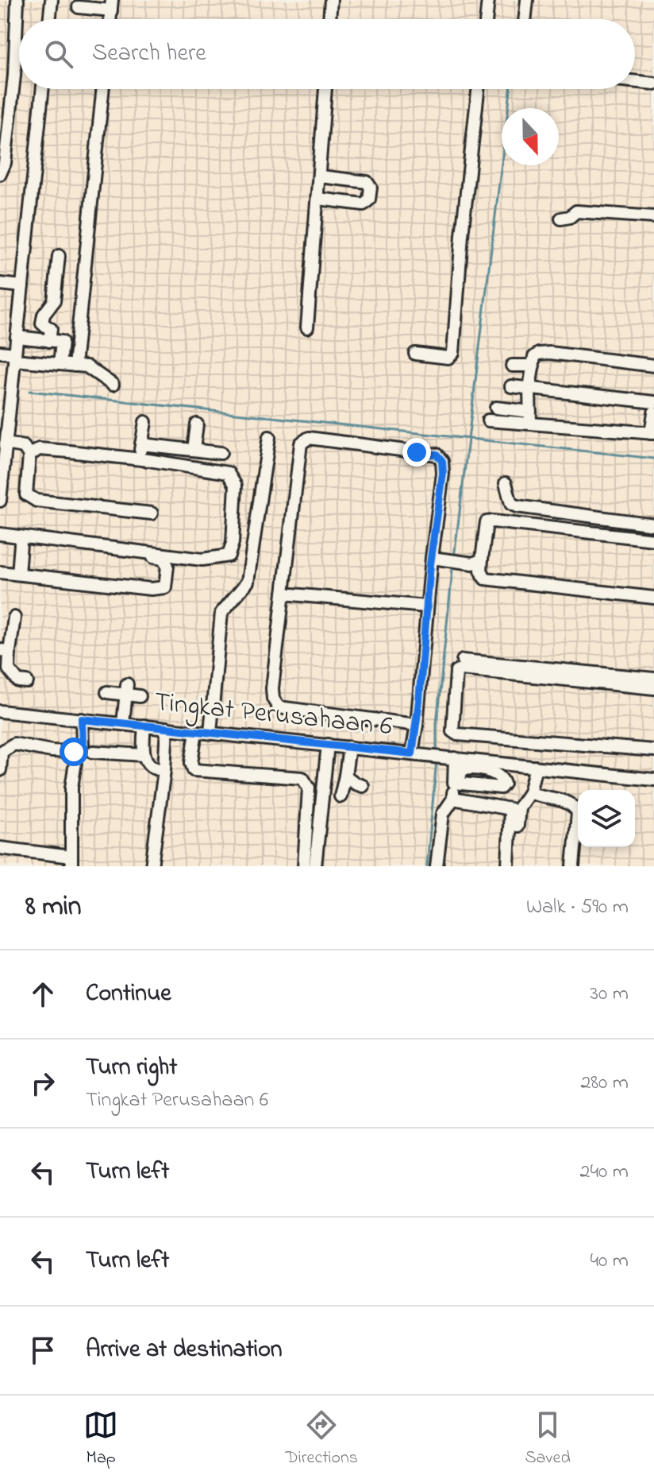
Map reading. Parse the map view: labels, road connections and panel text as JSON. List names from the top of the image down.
{
  "streets": {
    "street": ["Tingkat Perusahaan 6"]
  },
  "north": "bottom",
  "page": {
    "search": "Search here",
    "heading": ["8 min", "Walk · 590 m"],
    "list": [
      ["Continue", "30 m"],
      ["Turn right", "Tingkat Perusahaan 6", "280 m"],
      ["Turn left", "240 m"],
      ["Turn left", "40 m"],
      "Arrive at destination"
    ],
    "nav": ["Map", "Directions", "Saved"]
  }
}
